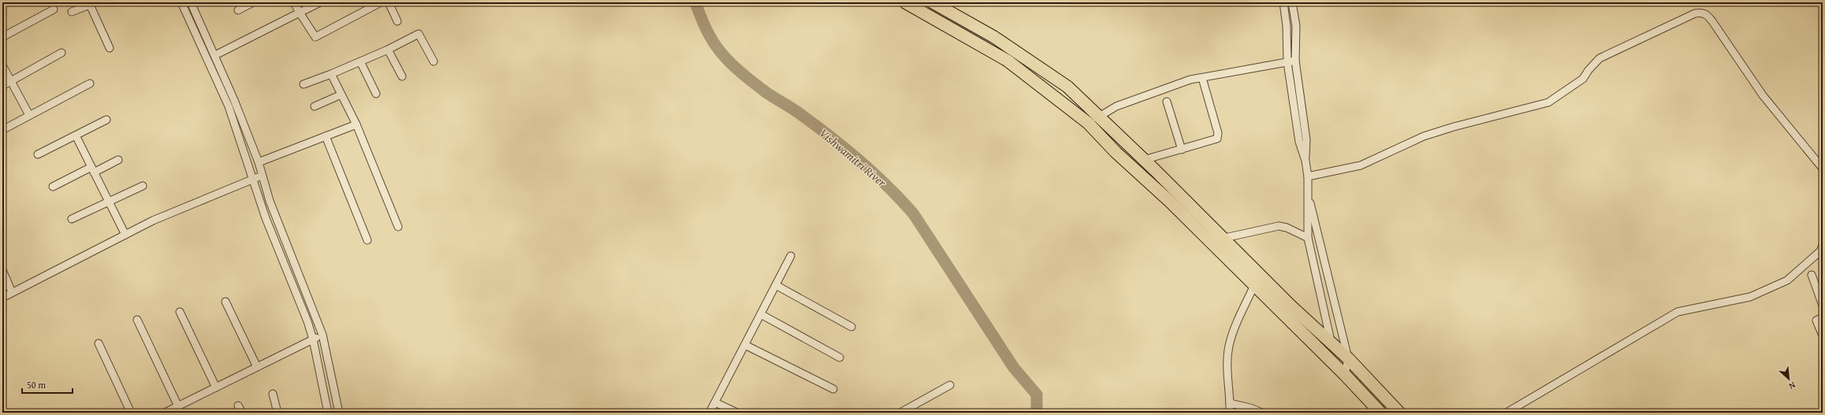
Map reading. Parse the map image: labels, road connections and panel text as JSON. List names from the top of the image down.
{
  "water": ["Vishwamitri River"],
  "scale_bar": "50 m",
  "north": "bottom right"
}
